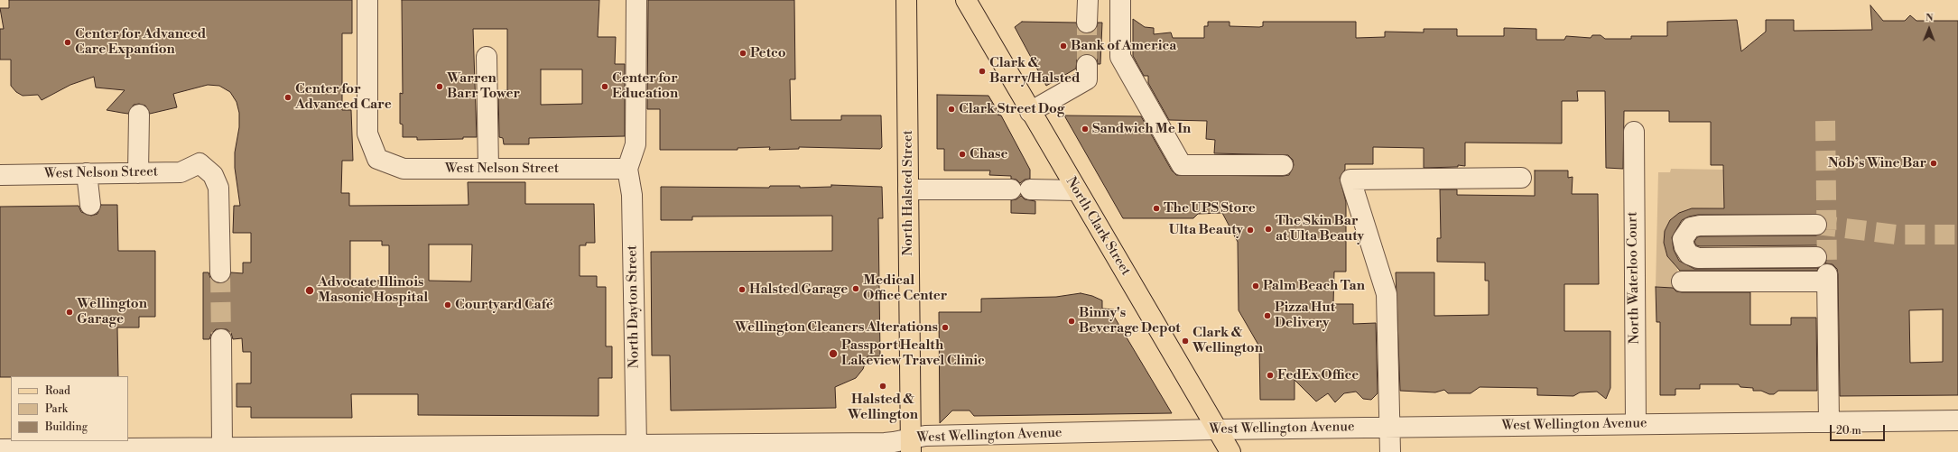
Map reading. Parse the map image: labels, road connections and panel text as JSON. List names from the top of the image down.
{
  "streets": {
    "main road": ["North Halsted Street", "North Clark Street"],
    "street": [
      "West Nelson Street",
      "North Waterloo Court",
      "North Dayton Street",
      "West Wellington Avenue"
    ]
  },
  "crossings": [
    ["West Nelson Street", "North Dayton Street"],
    ["North Halsted Street", "West Wellington Avenue"],
    ["North Clark Street", "West Wellington Avenue"],
    ["North Waterloo Court", "West Wellington Avenue"],
    ["North Dayton Street", "West Wellington Avenue"]
  ],
  "places": [
    "Center for Advanced Care Expantion",
    "Bank of America",
    "Petco",
    "Clark & Barry/Halsted",
    "Warren Barr Tower",
    "Center for Education",
    "Center for Advanced Care",
    "Clark Street Dog",
    "Sandwich Me In",
    "Chase",
    "Nob’s Wine Bar",
    "The UPS Store",
    "The Skin Bar at Ulta Beauty",
    "Ulta Beauty",
    "Palm Beach Tan",
    "Medical Office Center",
    "Halsted Garage",
    "Advocate Illinois Masonic Hospital",
    "Courtyard Café",
    "Wellington Garage",
    "Pizza Hut Delivery",
    "Binny's Beverage Depot",
    "Wellington Cleaners Alterations",
    "Clark & Wellington",
    "Passport Health Lakeview Travel Clinic",
    "FedEx Office",
    "Halsted & Wellington"
  ],
  "legend": ["Road", "Park", "Building"],
  "scale_bar": "20 m",
  "north": "top"
}
